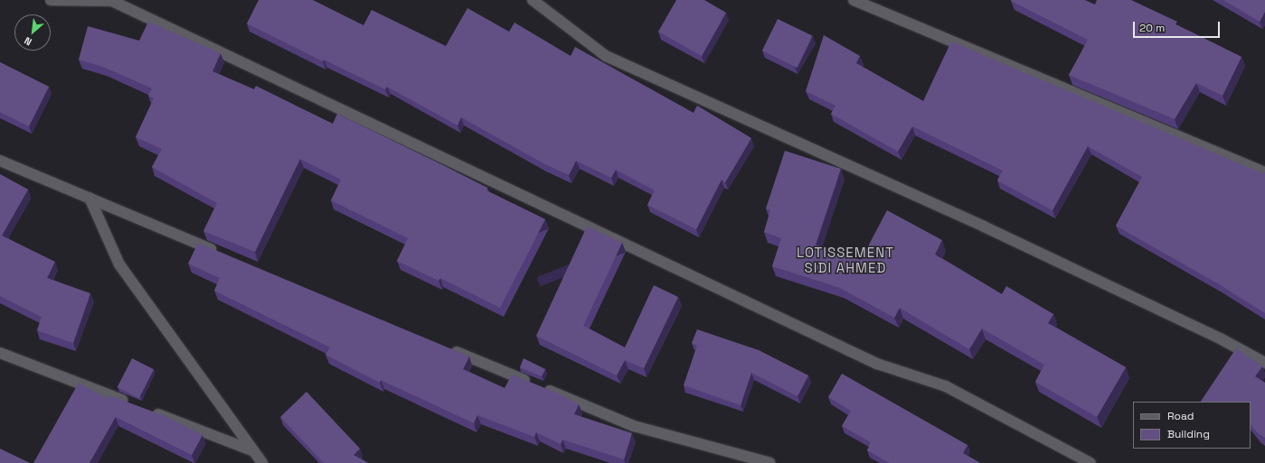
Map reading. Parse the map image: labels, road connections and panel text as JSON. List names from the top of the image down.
{
  "districts": ["LOTISSEMENT SIDI AHMED"],
  "legend": ["Road", "Building"],
  "scale_bar": "20 m",
  "north": "bottom left"
}
